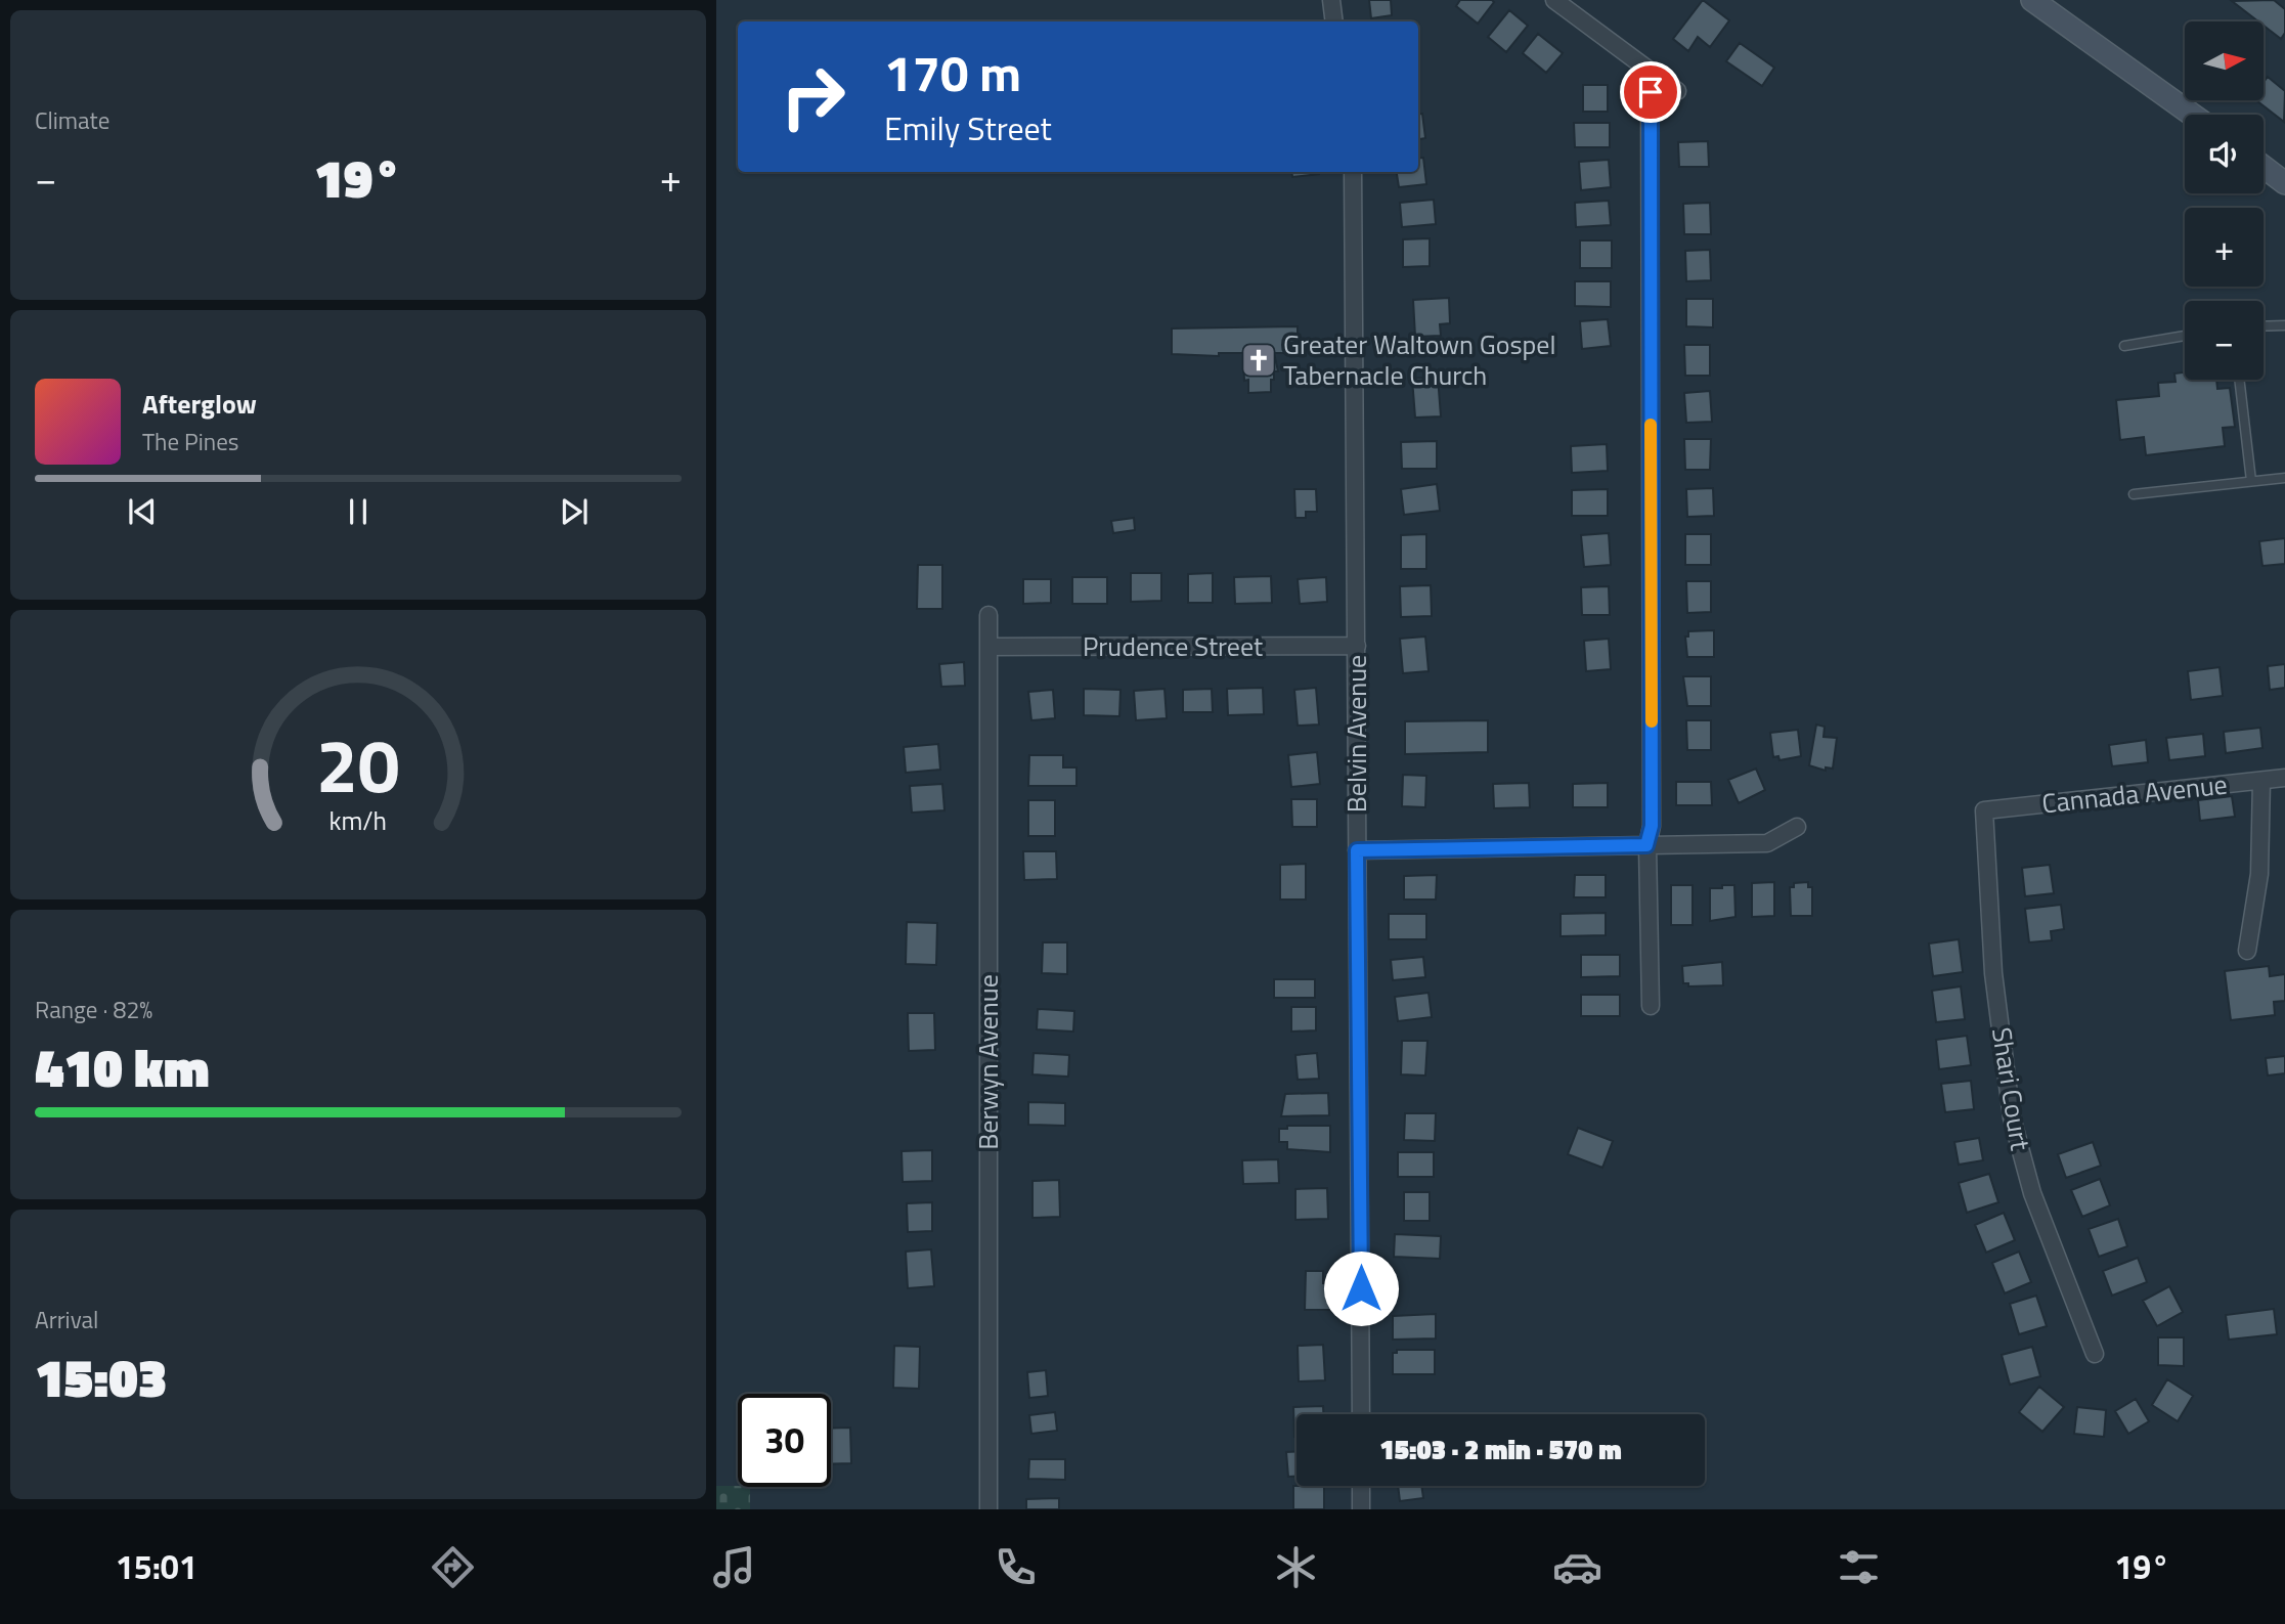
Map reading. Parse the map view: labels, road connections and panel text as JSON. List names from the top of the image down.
{
  "streets": {
    "street": [
      "Prudence Street",
      "Belvin Avenue",
      "Cannada Avenue",
      "Berwyn Avenue",
      "Shari Court"
    ]
  },
  "crossings": [
    ["Prudence Street", "Belvin Avenue"],
    ["Prudence Street", "Berwyn Avenue"],
    ["Cannada Avenue", "Shari Court"]
  ],
  "places": {
    "church": ["Greater Waltown Gospel Tabernacle Church"]
  },
  "north": "right",
  "page": {
    "tile": [
      "Climate",
      ["Range · 82%", "410 km"],
      ["Arrival", "15:03"]
    ],
    "map_buttons": ["+", "−"],
    "turn": ["170 m", "Emily Street"],
    "heat": ["−", "19°", "+"],
    "song": ["Afterglow", "The Pines"],
    "limit": "30",
    "trip": "15:03 · 2 min · 570 m",
    "tabs": ["15:01", "19°"],
    "gauge": ["20", "km/h"]
  }
}
